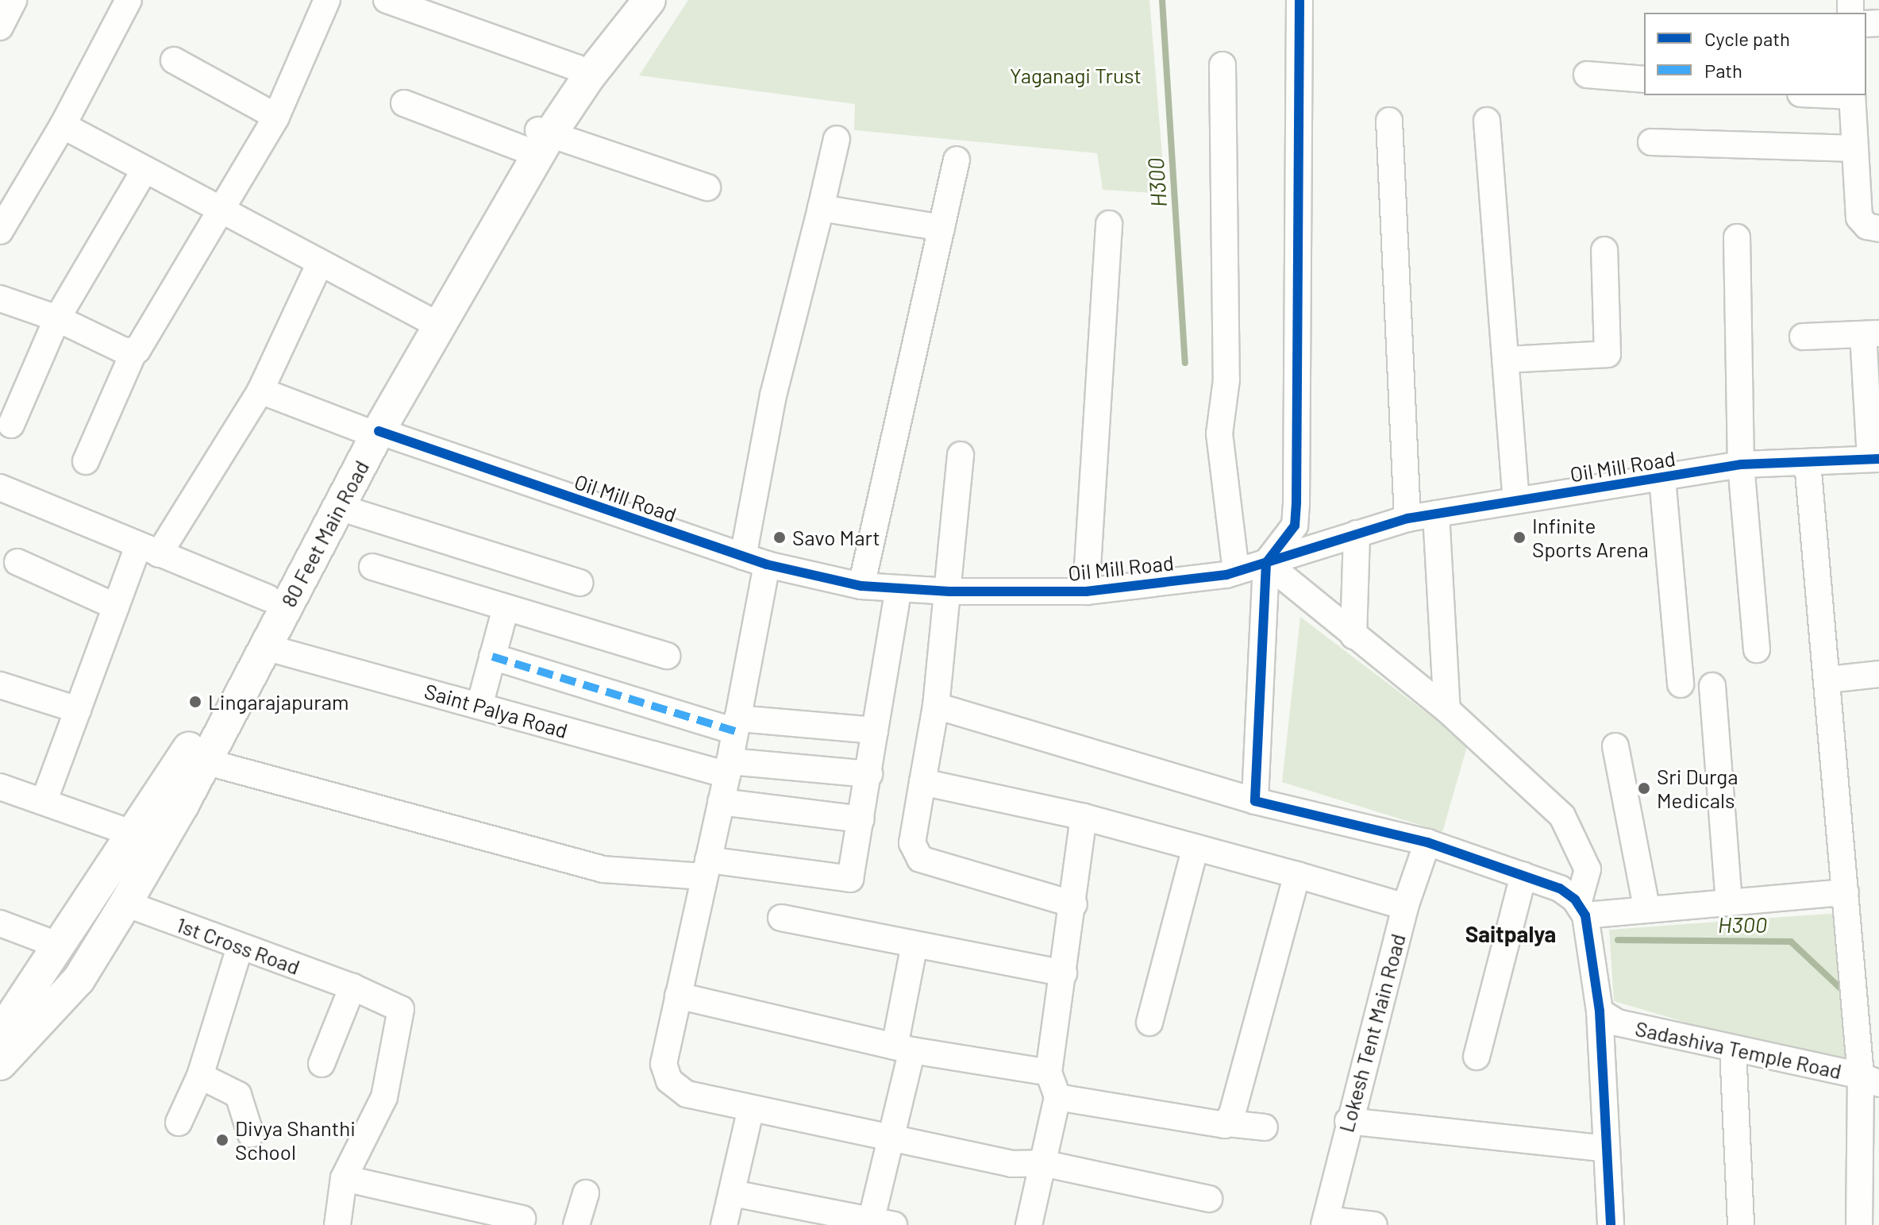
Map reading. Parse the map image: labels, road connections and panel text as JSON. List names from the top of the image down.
{
  "streets": {
    "main road": ["80 Feet Main Road"],
    "street": [
      "Oil Mill Road",
      "Saint Palya Road",
      "1st Cross Road",
      "Lokesh Tent Main Road",
      "Sadashiva Temple Road"
    ]
  },
  "crossings": [
    ["Oil Mill Road", "80 Feet Main Road"],
    ["80 Feet Main Road", "Saint Palya Road"],
    ["80 Feet Main Road", "1st Cross Road"]
  ],
  "districts": ["Saitpalya"],
  "water": ["H300"],
  "parks": ["Yaganagi Trust"],
  "places": [
    "Savo Mart",
    "Infinite Sports Arena",
    "Lingarajapuram",
    "Sri Durga Medicals",
    "Divya Shanthi School"
  ],
  "legend": ["Cycle path", "Path"]
}
